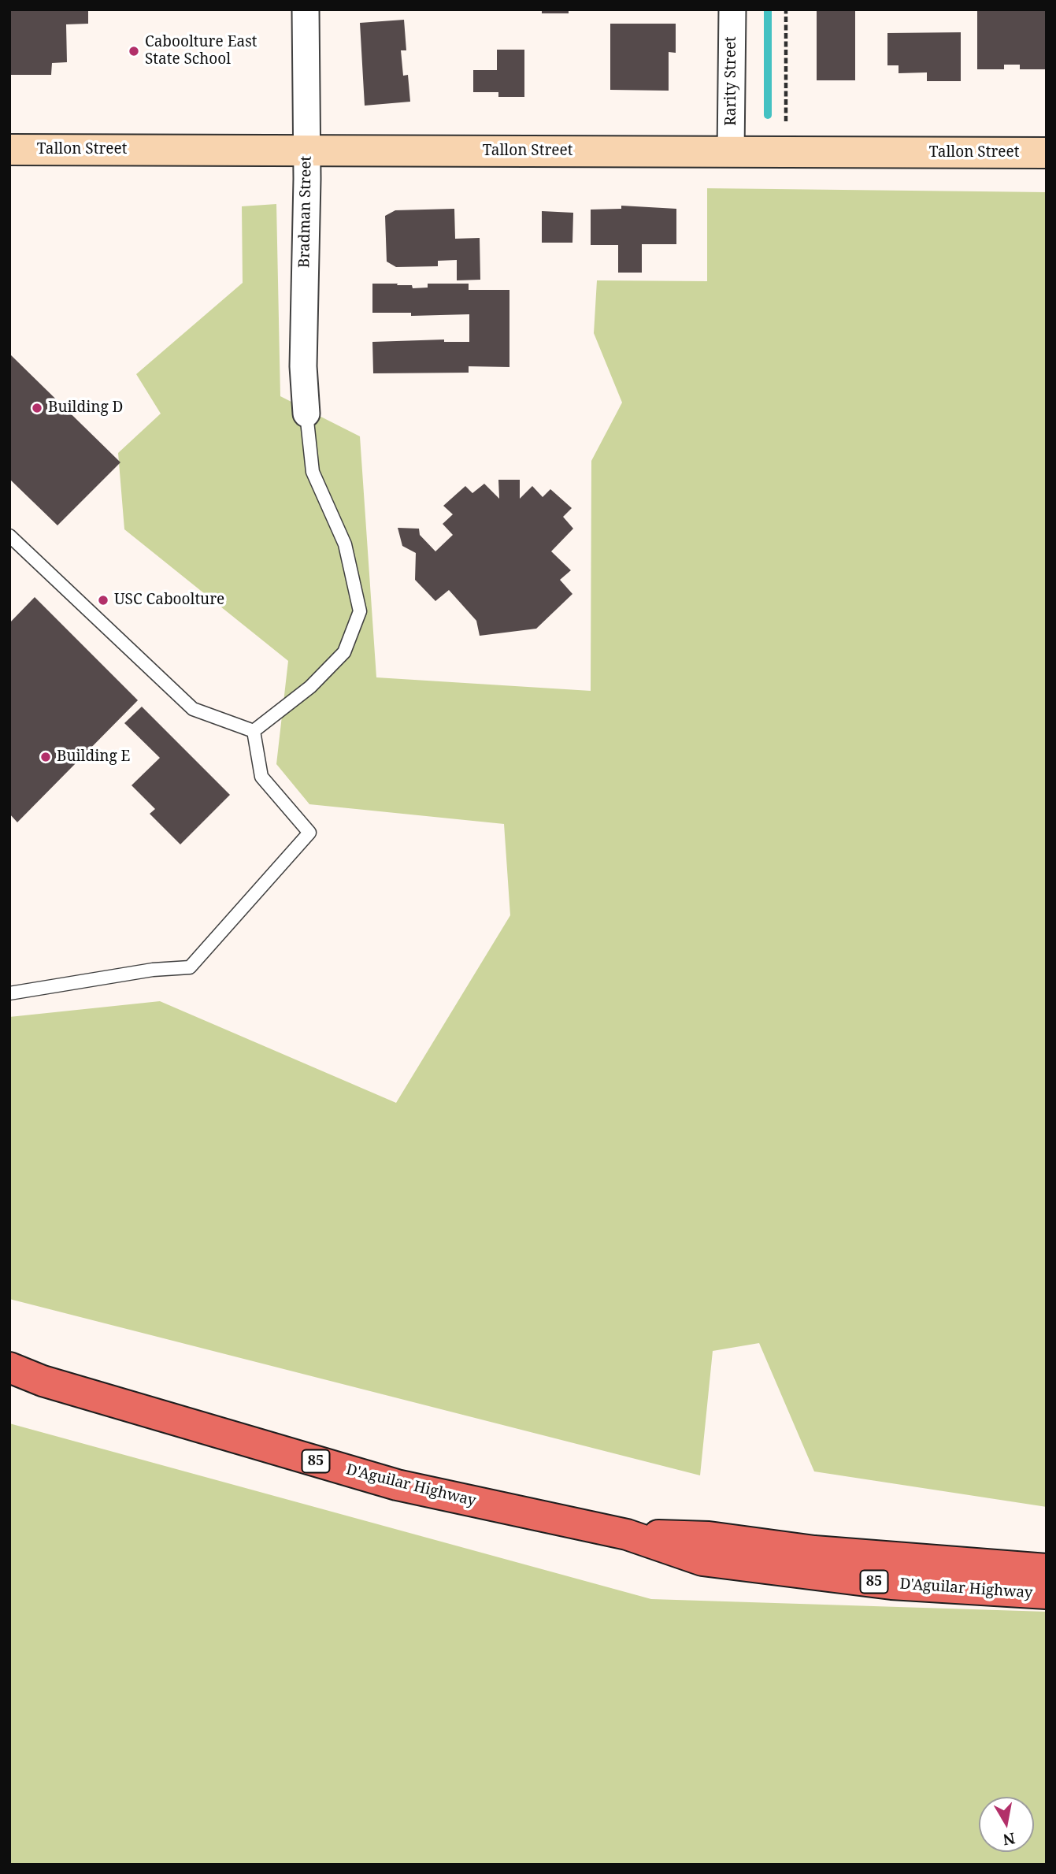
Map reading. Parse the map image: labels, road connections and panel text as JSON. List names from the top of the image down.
{
  "streets": {
    "highway": ["85", "D'Aguilar Highway"],
    "street": ["Rarity Street", "Tallon Street", "Bradman Street"]
  },
  "crossings": [
    ["Rarity Street", "Tallon Street"],
    ["Tallon Street", "Bradman Street"]
  ],
  "places": [
    "Caboolture East State School",
    "Building D",
    "USC Caboolture",
    "Building E"
  ],
  "north": "bottom"
}
